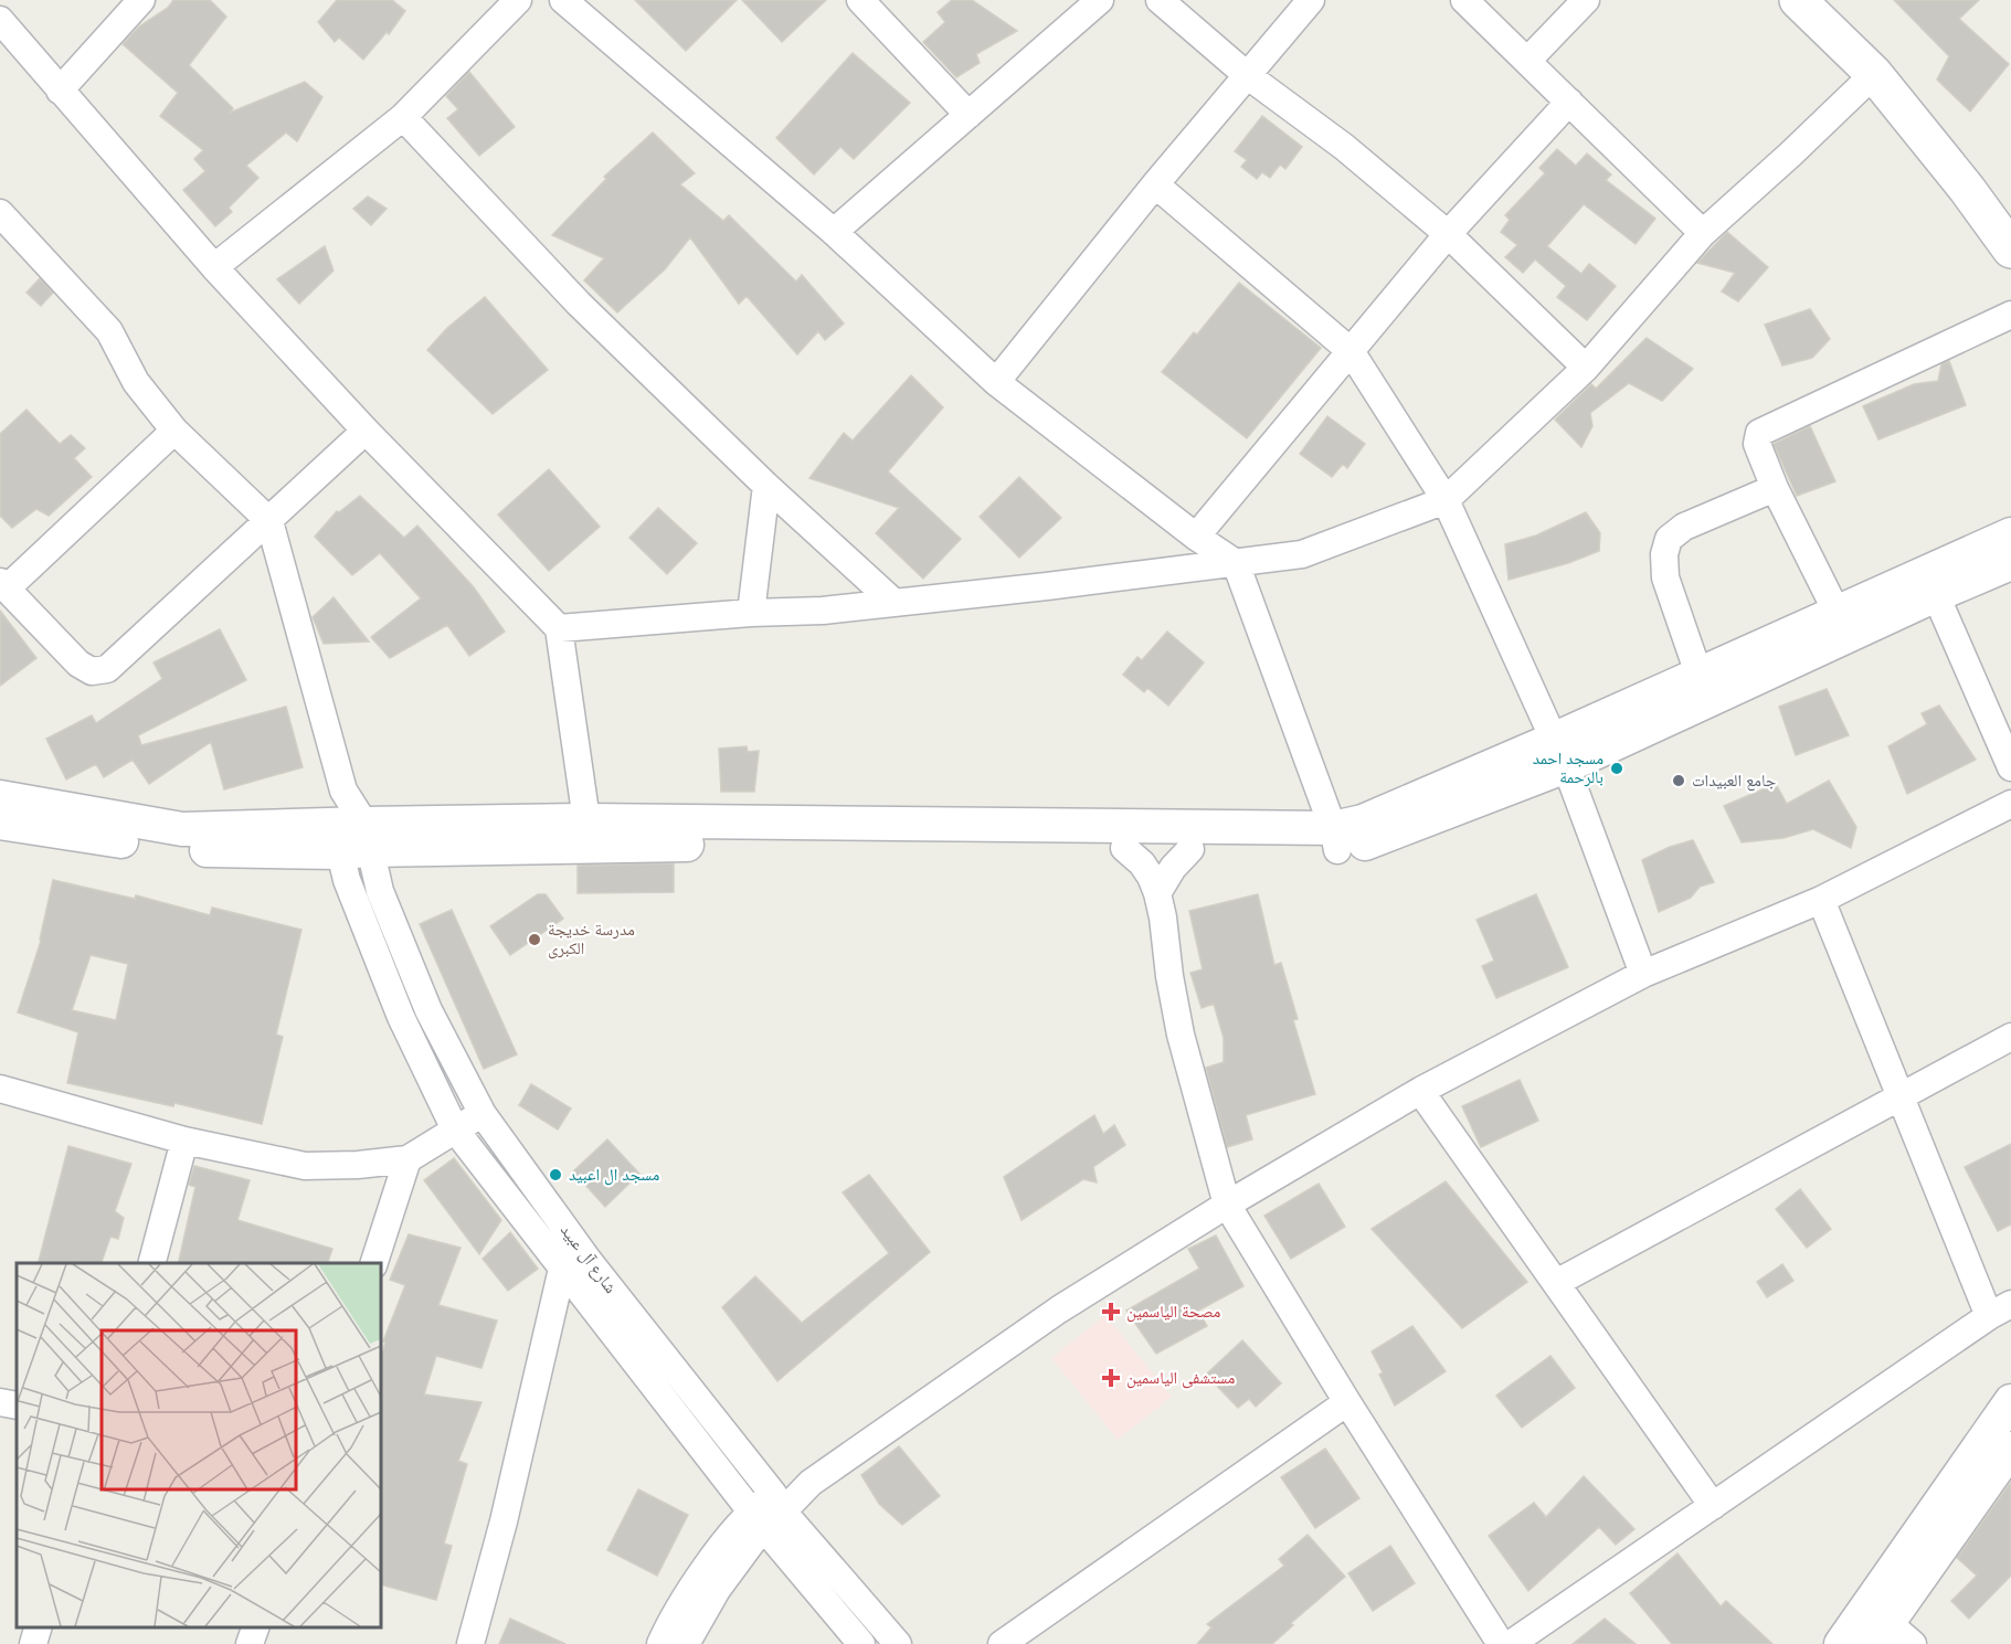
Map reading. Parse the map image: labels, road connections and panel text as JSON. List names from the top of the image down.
{
  "streets": {
    "street": ["شارع آل عبيد"]
  },
  "places": {
    "other": [
      "مسجد احمد بالرحمة",
      "جامع العبيدات",
      "مدرسة خديجة الكبرى",
      "مسجد ال اعبيد"
    ],
    "health": ["مصحة الياسمين", "مستشفى الياسمين"]
  }
}
